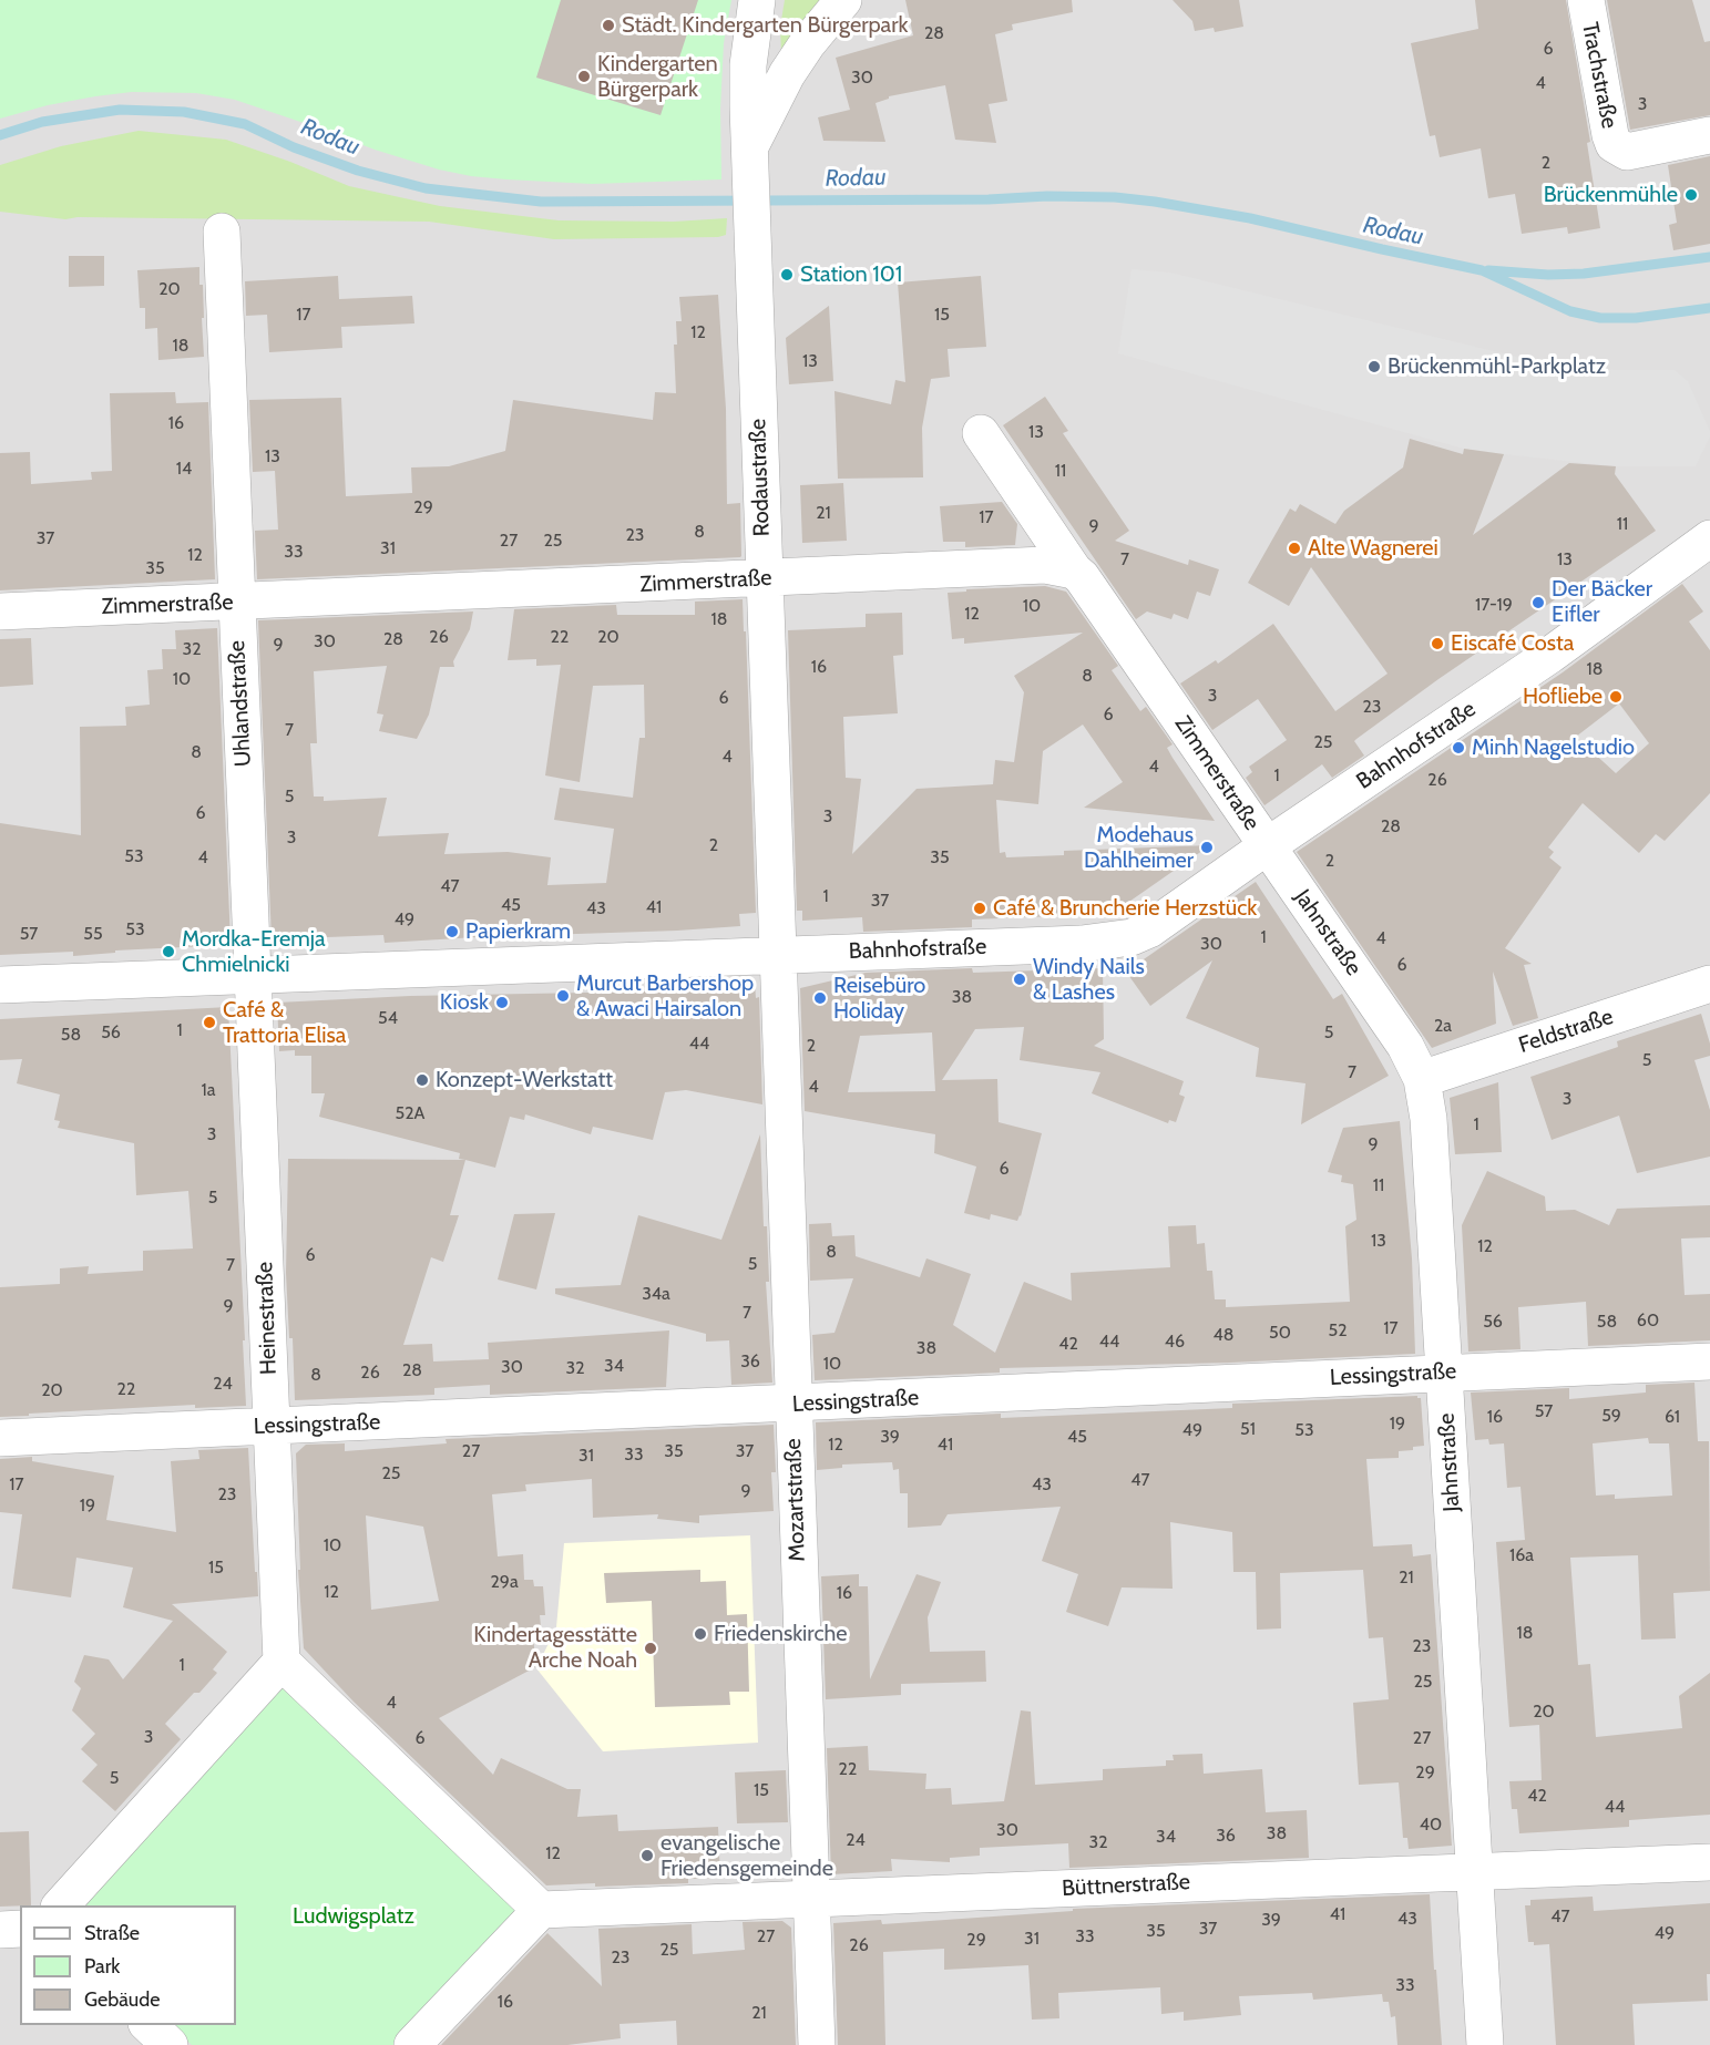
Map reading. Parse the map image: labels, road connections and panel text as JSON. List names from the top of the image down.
{
  "streets": {
    "street": [
      "Trachstraße",
      "Rodaustraße",
      "Zimmerstraße",
      "Uhlandstraße",
      "Bahnhofstraße",
      "Jahnstraße",
      "Feldstraße",
      "Heinestraße",
      "Lessingstraße",
      "Mozartstraße",
      "Büttnerstraße"
    ]
  },
  "crossings": [
    ["Rodaustraße", "Zimmerstraße"],
    ["Rodaustraße", "Bahnhofstraße"],
    ["Rodaustraße", "Mozartstraße"],
    ["Zimmerstraße", "Uhlandstraße"],
    ["Zimmerstraße", "Bahnhofstraße"],
    ["Zimmerstraße", "Jahnstraße"],
    ["Uhlandstraße", "Bahnhofstraße"],
    ["Uhlandstraße", "Heinestraße"],
    ["Bahnhofstraße", "Jahnstraße"],
    ["Bahnhofstraße", "Heinestraße"],
    ["Bahnhofstraße", "Mozartstraße"],
    ["Jahnstraße", "Feldstraße"],
    ["Jahnstraße", "Lessingstraße"],
    ["Jahnstraße", "Büttnerstraße"],
    ["Heinestraße", "Lessingstraße"],
    ["Lessingstraße", "Mozartstraße"],
    ["Mozartstraße", "Büttnerstraße"]
  ],
  "water": ["Rodau"],
  "parks": ["Ludwigsplatz"],
  "places": [
    "Städt. Kindergarten Bürgerpark",
    "Kindergarten Bürgerpark",
    "Brückenmühle",
    "Station 101",
    "Brückenmühl-Parkplatz",
    "Alte Wagnerei",
    "Der Bäcker Eifler",
    "Eiscafé Costa",
    "Hofliebe",
    "Minh Nagelstudio",
    "Modehaus Dahlheimer",
    "Café & Bruncherie Herzstück",
    "Papierkram",
    "Mordka-Eremja Chmielnicki",
    "Windy Nails & Lashes",
    "Murcut Barbershop & Awaci Hairsalon",
    "Reisebüro Holiday",
    "Kiosk",
    "Café & Trattoria Elisa",
    "Konzept-Werkstatt",
    "Friedenskirche",
    "Kindertagesstätte Arche Noah",
    "evangelische Friedensgemeinde"
  ],
  "house_numbers": [
    "28",
    "6",
    "30",
    "4",
    "3",
    "2",
    "20",
    "17",
    "15",
    "12",
    "18",
    "13",
    "16",
    "13",
    "13",
    "14",
    "11",
    "29",
    "21",
    "17",
    "11",
    "9",
    "8",
    "23",
    "37",
    "27",
    "25",
    "31",
    "33",
    "12",
    "7",
    "13",
    "35",
    "17-19",
    "10",
    "12",
    "18",
    "26",
    "22",
    "20",
    "28",
    "30",
    "9",
    "32",
    "16",
    "18",
    "8",
    "10",
    "3",
    "6",
    "23",
    "6",
    "7",
    "25",
    "8",
    "4",
    "4",
    "1",
    "26",
    "5",
    "6",
    "3",
    "28",
    "3",
    "2",
    "53",
    "4",
    "35",
    "2",
    "47",
    "1",
    "37",
    "45",
    "41",
    "43",
    "49",
    "53",
    "57",
    "55",
    "1",
    "4",
    "30",
    "6",
    "38",
    "54",
    "2a",
    "1",
    "56",
    "5",
    "58",
    "44",
    "2",
    "5",
    "7",
    "4",
    "1a",
    "3",
    "52A",
    "1",
    "3",
    "9",
    "6",
    "11",
    "5",
    "13",
    "12",
    "8",
    "6",
    "5",
    "7",
    "34a",
    "9",
    "7",
    "60",
    "56",
    "58",
    "17",
    "52",
    "50",
    "48",
    "44",
    "46",
    "42",
    "38",
    "36",
    "10",
    "34",
    "30",
    "32",
    "28",
    "26",
    "8",
    "24",
    "22",
    "20",
    "57",
    "59",
    "16",
    "61",
    "19",
    "51",
    "49",
    "53",
    "39",
    "45",
    "12",
    "41",
    "27",
    "35",
    "37",
    "33",
    "31",
    "25",
    "47",
    "17",
    "43",
    "9",
    "23",
    "19",
    "10",
    "16a",
    "15",
    "21",
    "29a",
    "12",
    "16",
    "18",
    "23",
    "1",
    "25",
    "4",
    "20",
    "3",
    "6",
    "27",
    "22",
    "29",
    "5",
    "15",
    "42",
    "44",
    "40",
    "30",
    "38",
    "36",
    "34",
    "24",
    "32",
    "12",
    "41",
    "47",
    "43",
    "39",
    "37",
    "35",
    "49",
    "27",
    "33",
    "31",
    "29",
    "26",
    "25",
    "23",
    "33",
    "16",
    "21"
  ],
  "legend": ["Straße", "Park", "Gebäude"]
}
